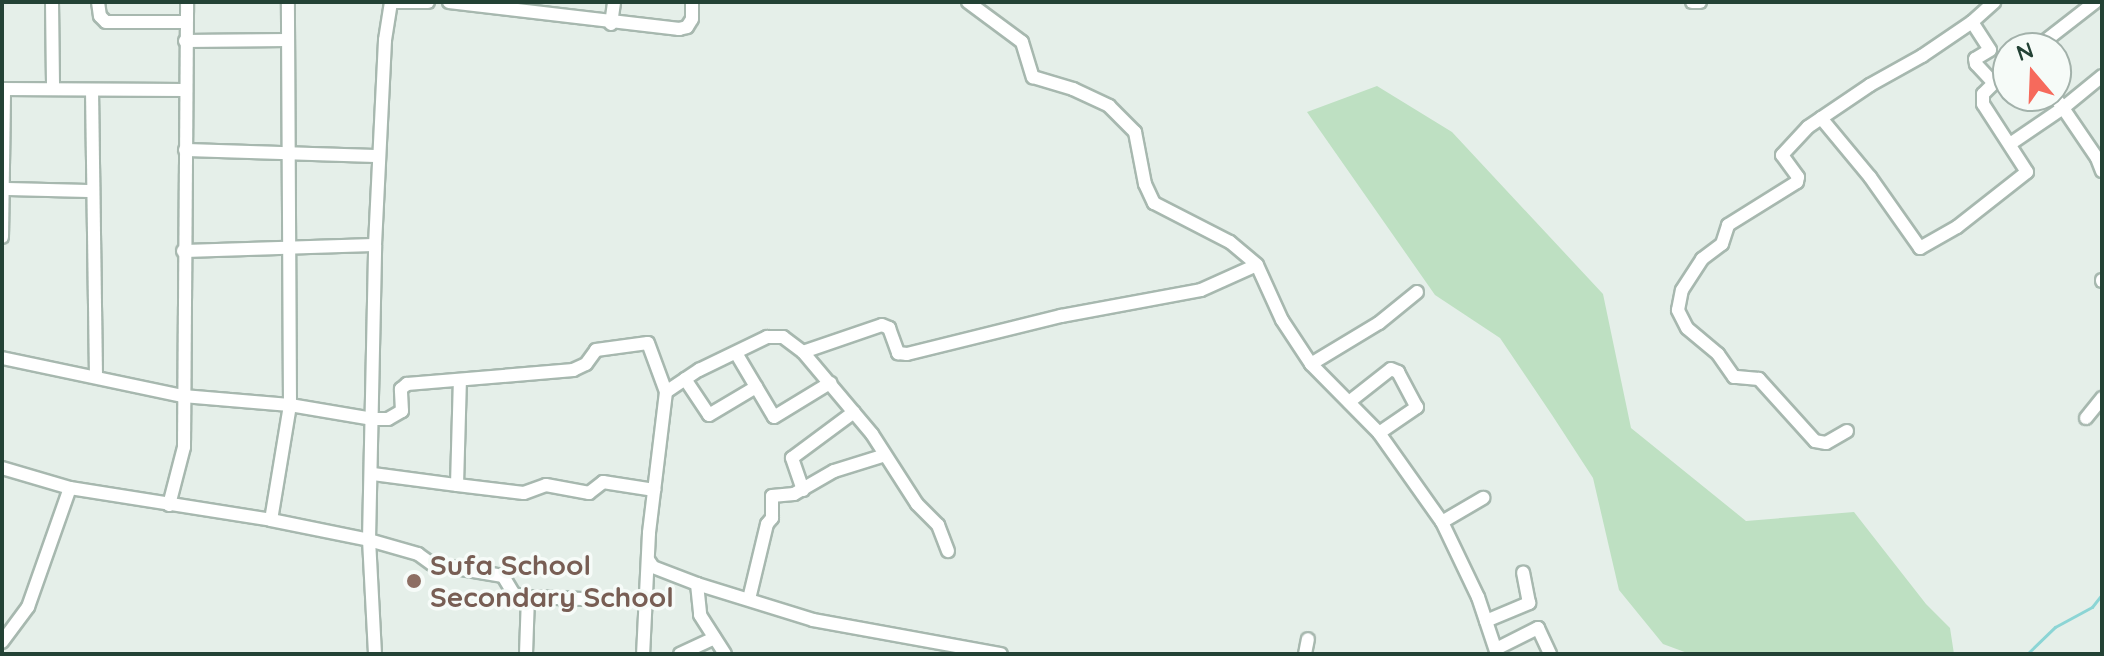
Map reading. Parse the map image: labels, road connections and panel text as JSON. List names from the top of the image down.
{
  "places": ["Sufa School Secondary School"],
  "north": "top"
}
